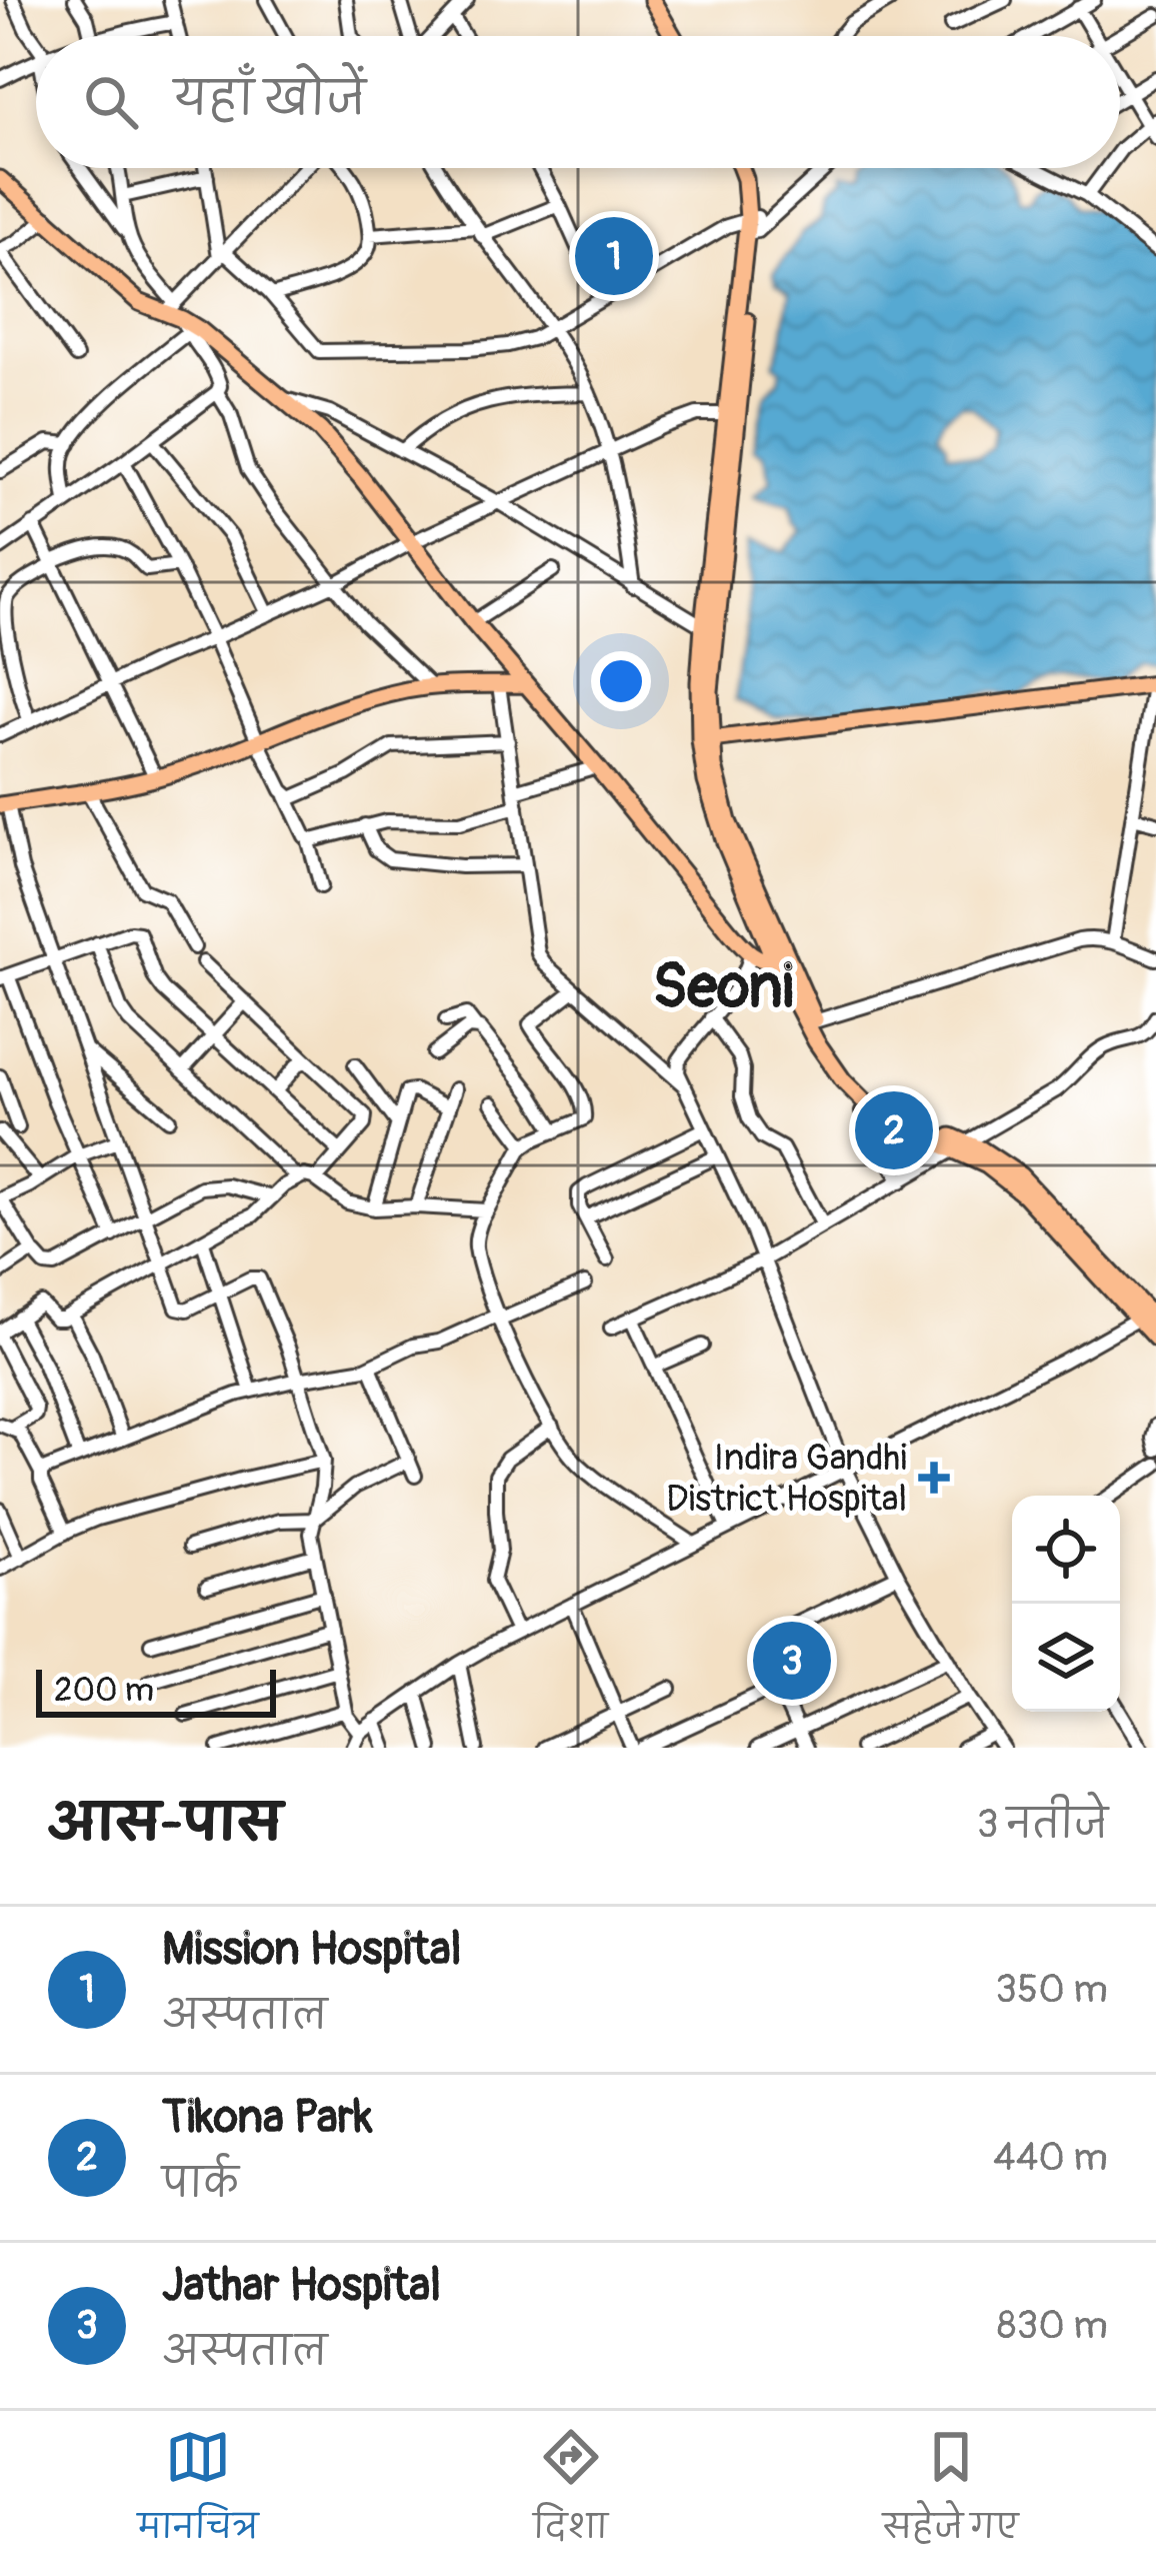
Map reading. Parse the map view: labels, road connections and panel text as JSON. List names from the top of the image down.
{
  "districts": ["Seoni"],
  "places": {
    "health": ["Indira Gandhi District Hospital"]
  },
  "scale_bar": "200 m",
  "page": {
    "search": "यहाँ खोजें",
    "pins": ["1", "2", "3"],
    "scale": "200 m",
    "heading": ["आस-पास", "3 नतीजे"],
    "list": [
      {
        "mark": "1",
        "name": "Mission Hospital",
        "note": "अस्पताल",
        "value": "350 m"
      },
      {
        "mark": "2",
        "name": "Tikona Park",
        "note": "पार्क",
        "value": "440 m"
      },
      {
        "mark": "3",
        "name": "Jathar Hospital",
        "note": "अस्पताल",
        "value": "830 m"
      }
    ],
    "nav": ["मानचित्र", "दिशा", "सहेजे गए"]
  }
}
